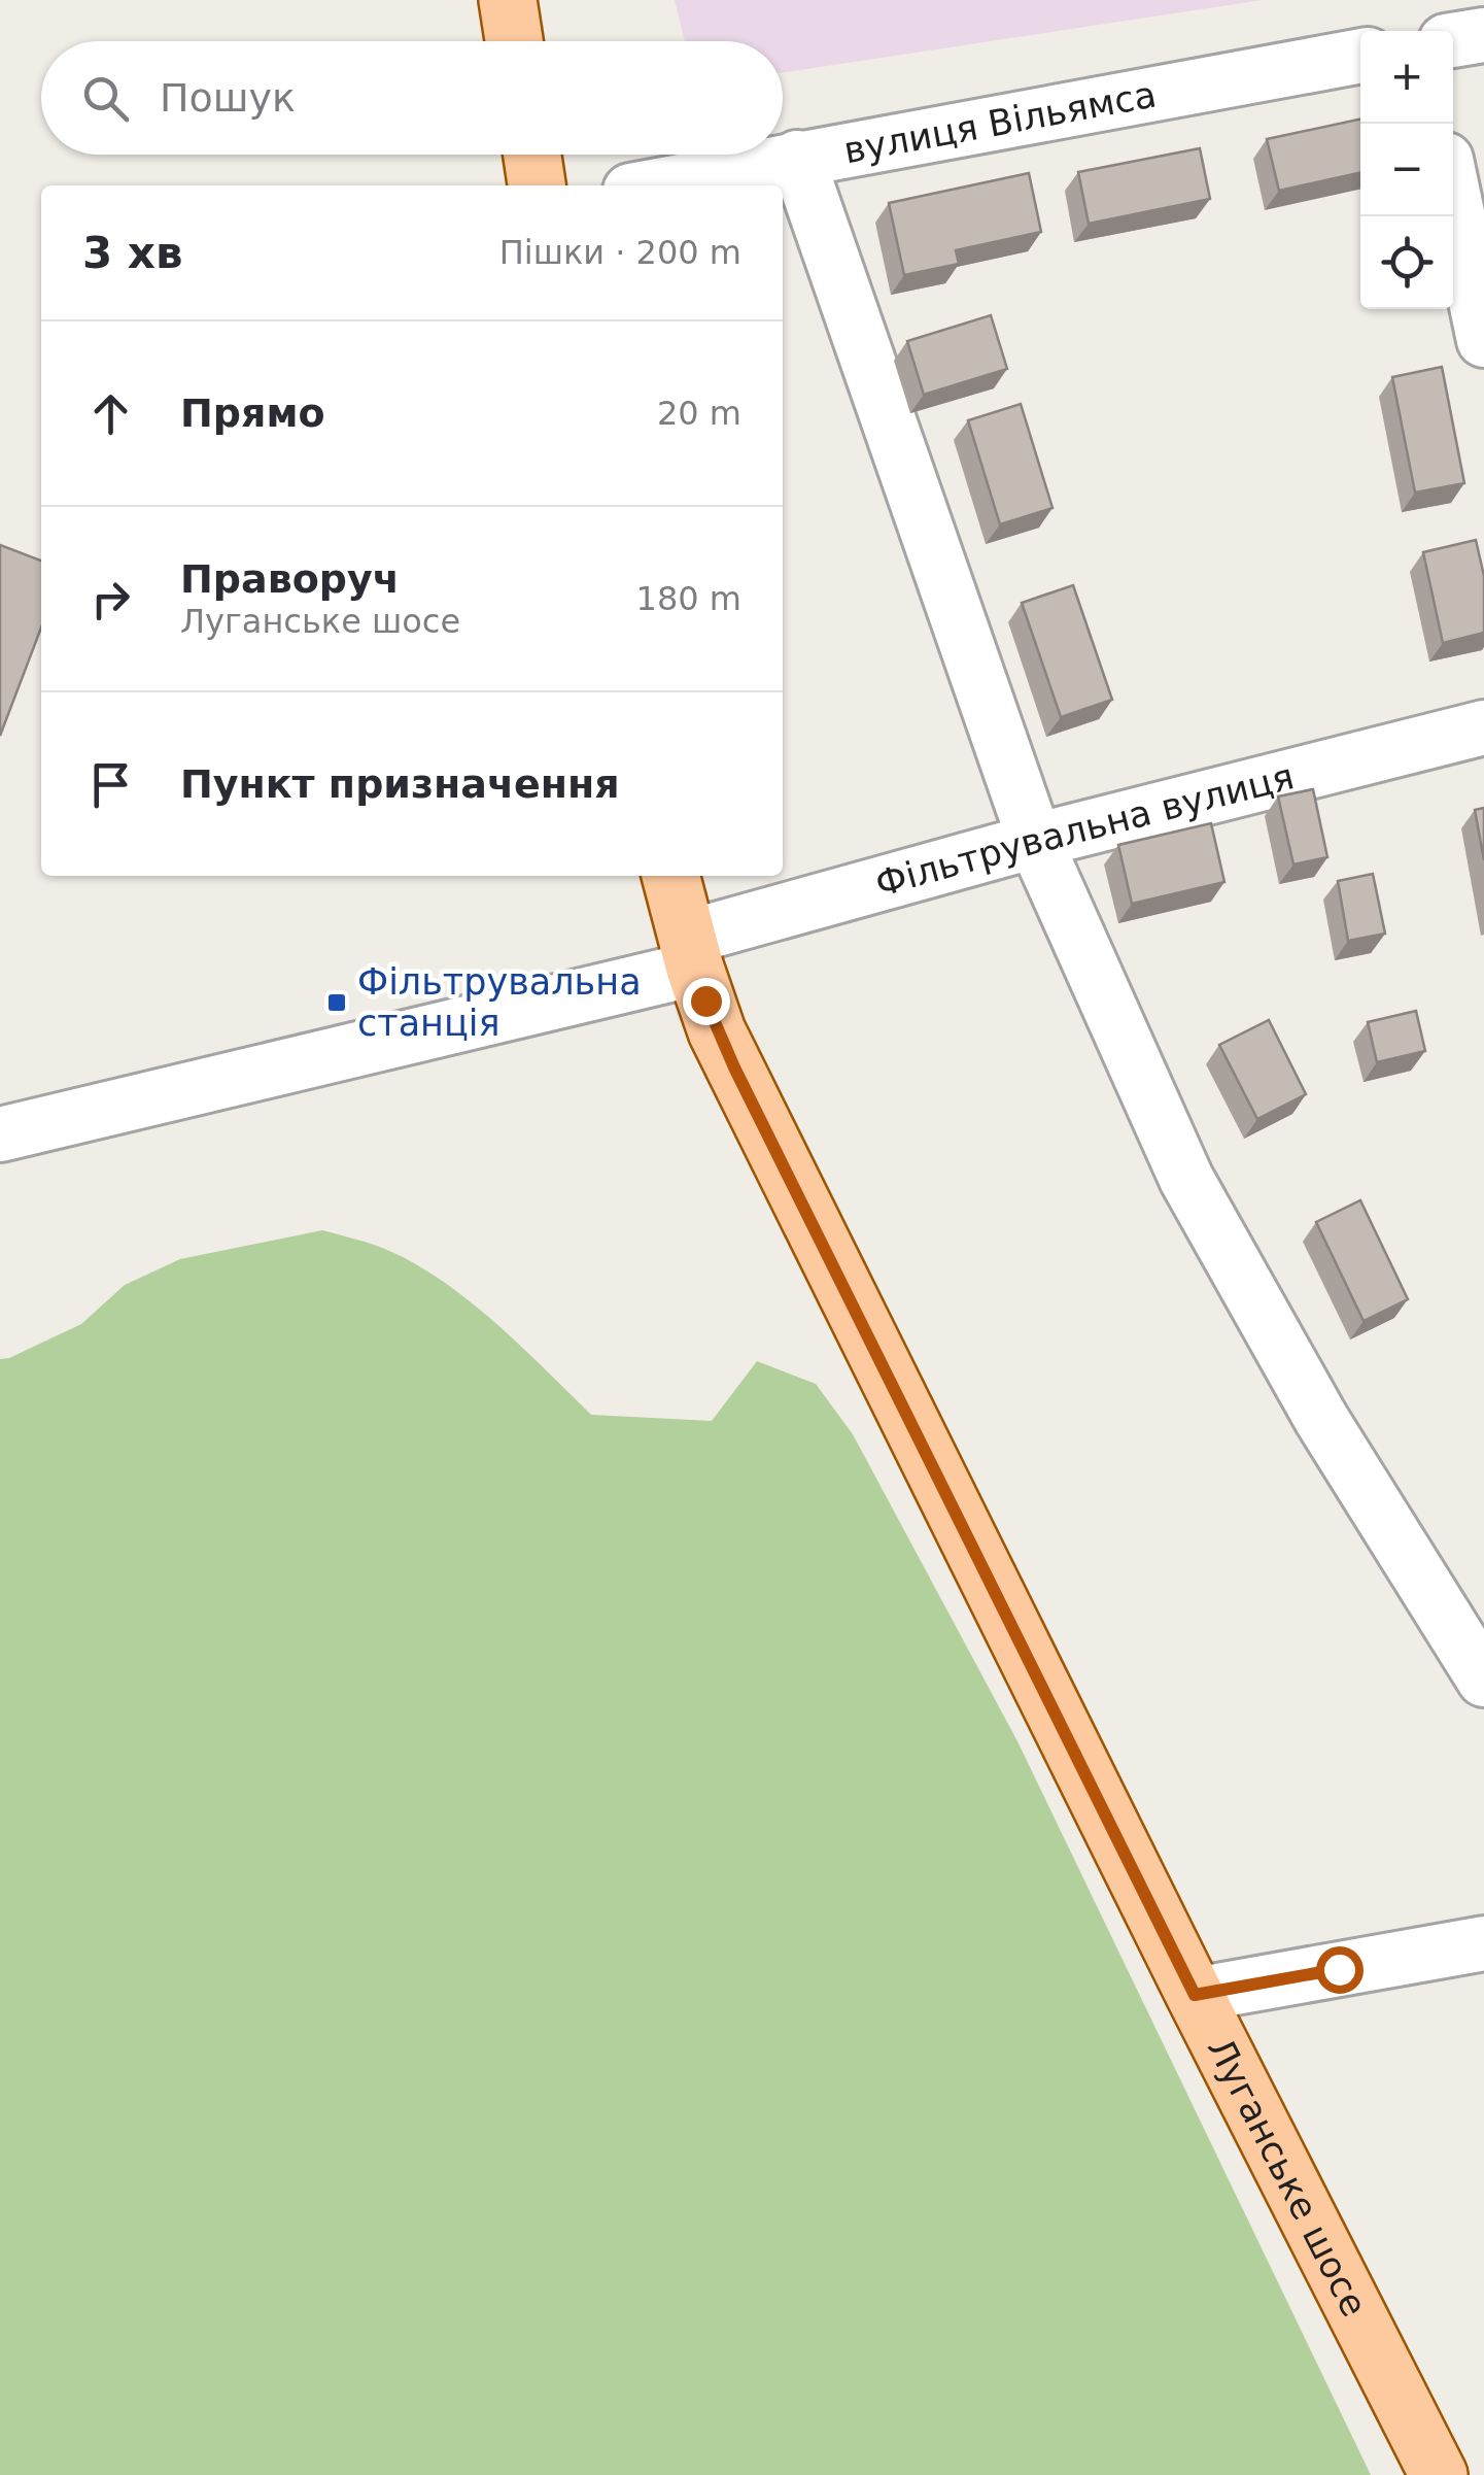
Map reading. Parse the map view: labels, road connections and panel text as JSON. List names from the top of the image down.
{
  "streets": {
    "main road": ["Луганське шосе"],
    "street": ["вулиця Вільямса", "Фільтрувальна вулиця"]
  },
  "crossings": [
    ["Фільтрувальна вулиця", "Луганське шосе"]
  ],
  "places": {
    "transit": ["Фільтрувальна станція"]
  },
  "page": {
    "map_buttons": ["+", "−"],
    "search": "Пошук",
    "heading": ["3 хв", "Пішки · 200 m"],
    "list": [
      ["Прямо", "20 m"],
      ["Праворуч", "Луганське шосе", "180 m"],
      "Пункт призначення"
    ]
  }
}
